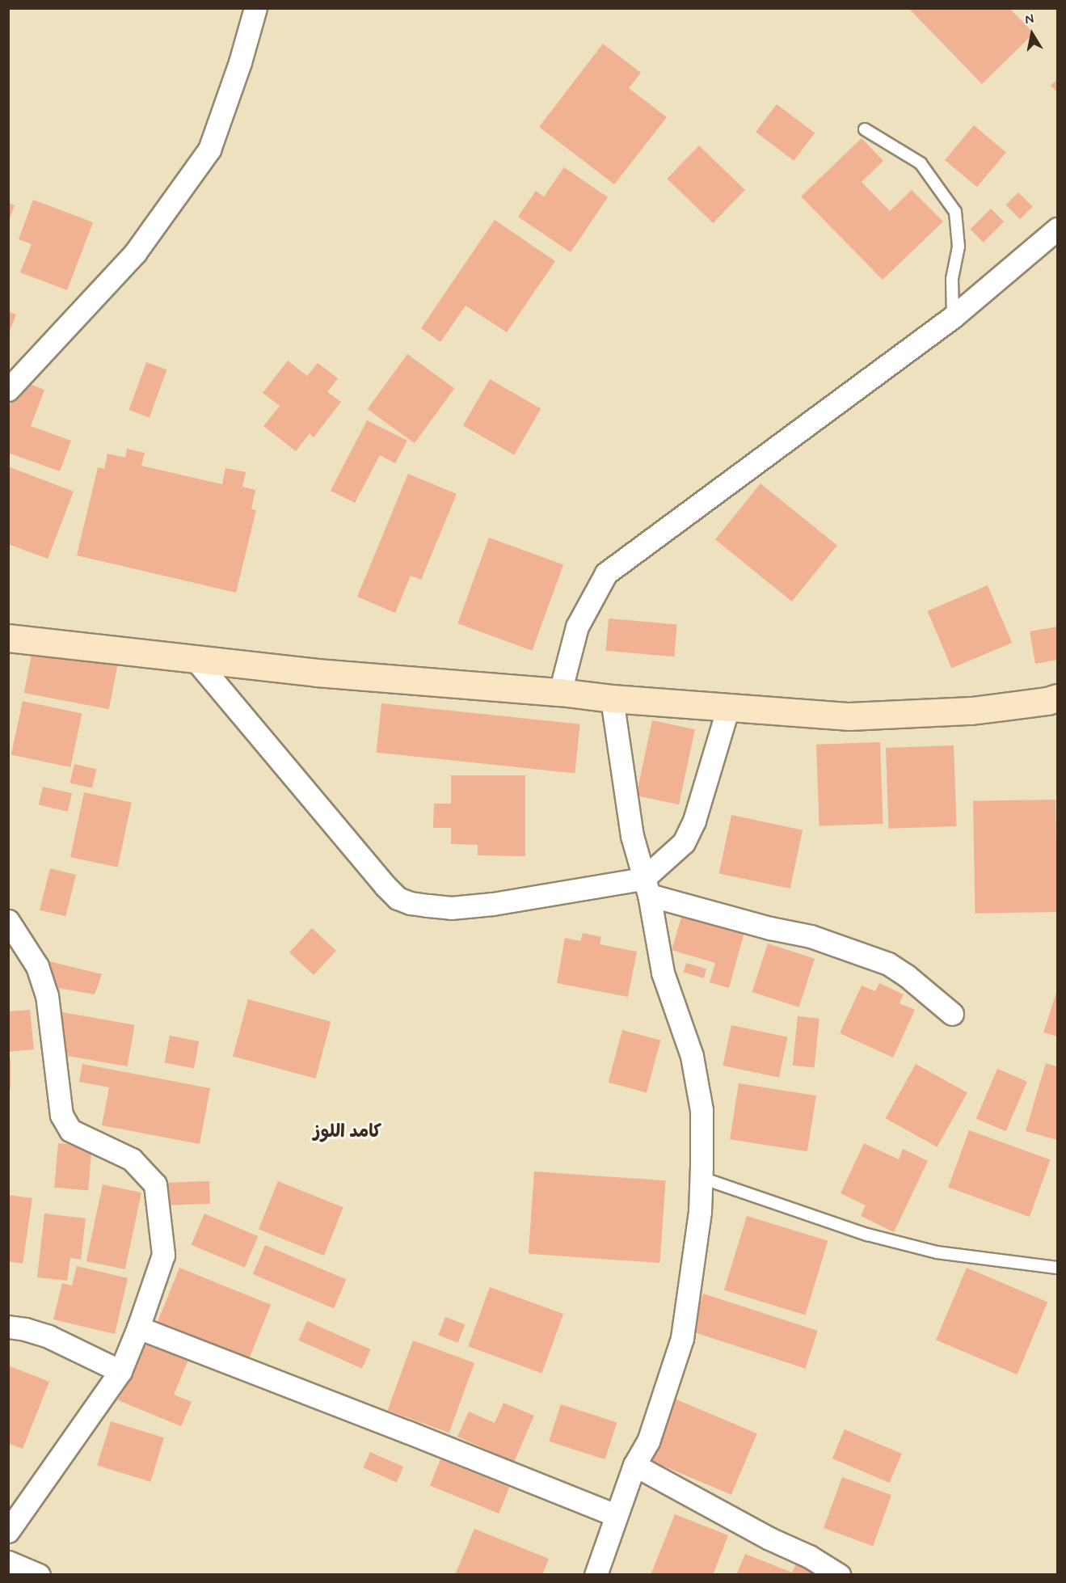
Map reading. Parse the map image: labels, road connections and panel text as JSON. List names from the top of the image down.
{
  "districts": ["كامد اللوز"],
  "north": "top"
}
